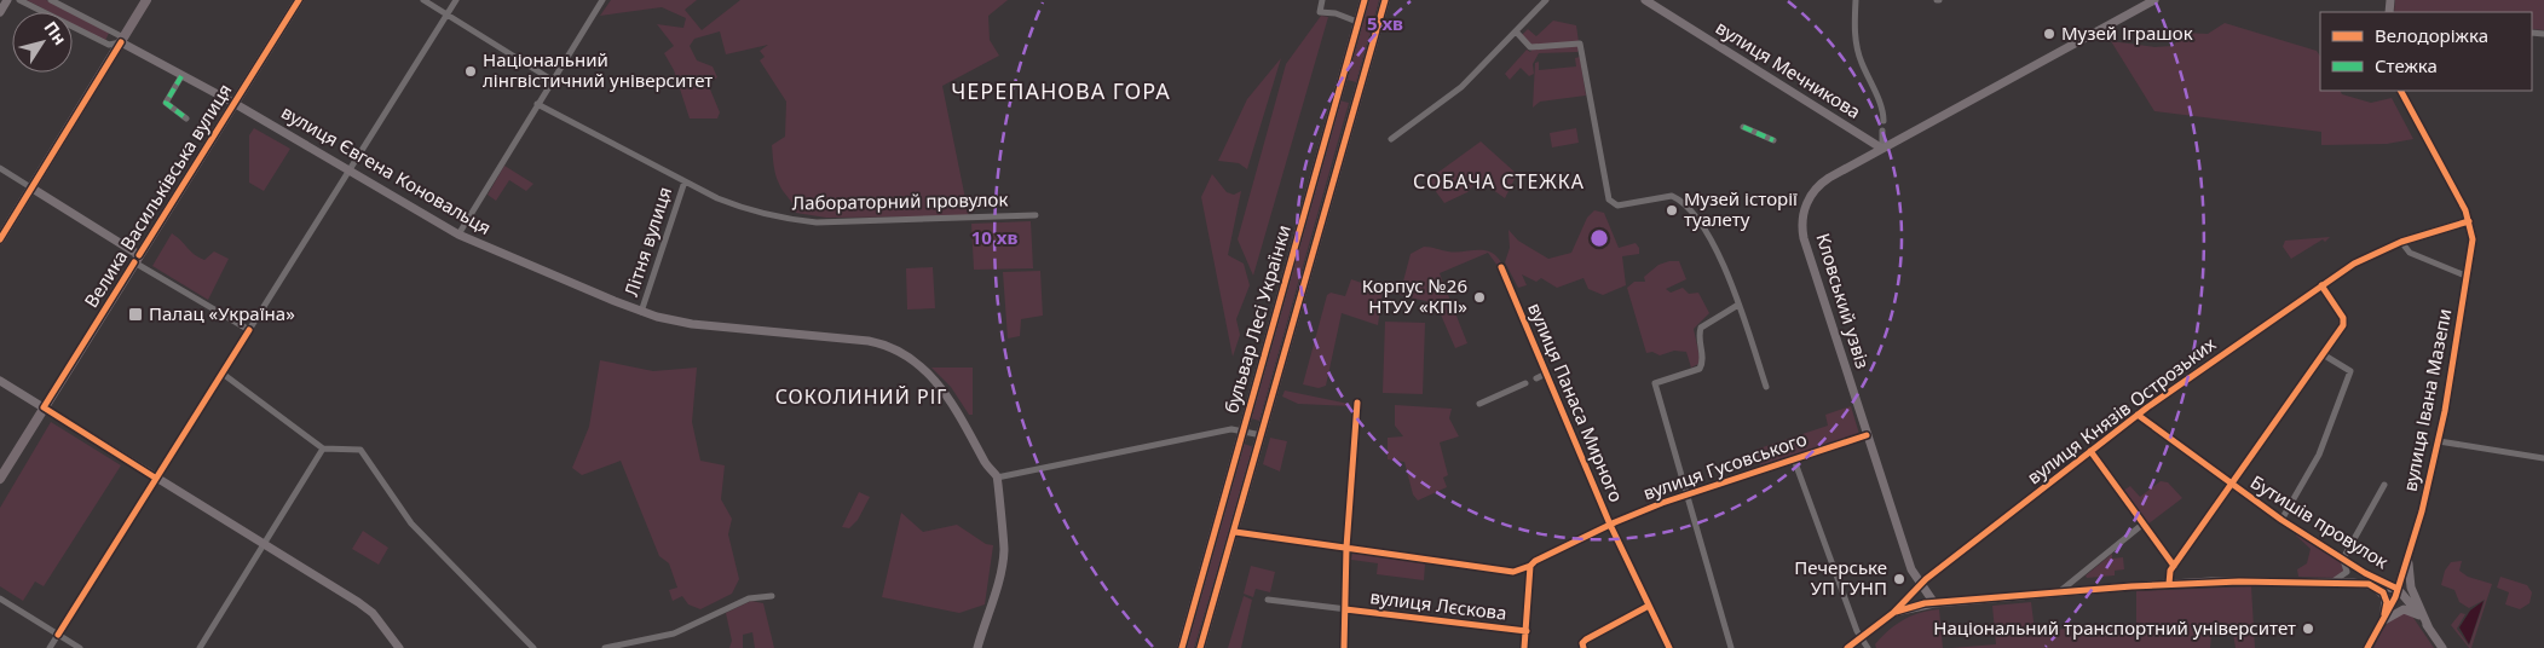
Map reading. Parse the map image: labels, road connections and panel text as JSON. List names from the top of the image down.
{
  "streets": {
    "main road": [
      "вулиця Мечникова",
      "вулиця Євгена Коновальця",
      "Велика Васильківська вулиця",
      "Кловський узвіз",
      "бульвар Лесі Українки",
      "вулиця Івана Мазепи",
      "вулиця Князів Острозьких"
    ],
    "street": [
      "Лабораторний провулок",
      "Літня вулиця",
      "вулиця Панаса Мирного",
      "вулиця Гусовського",
      "Бутишів провулок",
      "вулиця Лєскова"
    ]
  },
  "crossings": [
    ["вулиця Мечникова", "Кловський узвіз"],
    ["вулиця Євгена Коновальця", "Велика Васильківська вулиця"],
    ["вулиця Євгена Коновальця", "Літня вулиця"],
    ["Лабораторний провулок", "Літня вулиця"],
    ["Кловський узвіз", "вулиця Князів Острозьких"],
    ["Кловський узвіз", "вулиця Гусовського"],
    ["вулиця Івана Мазепи", "вулиця Князів Острозьких"],
    ["вулиця Івана Мазепи", "Бутишів провулок"],
    ["вулиця Панаса Мирного", "вулиця Гусовського"],
    ["вулиця Князів Острозьких", "Бутишів провулок"]
  ],
  "districts": ["ЧЕРЕПАНОВА ГОРА", "СОБАЧА СТЕЖКА", "СОКОЛИНИЙ РІГ"],
  "places": {
    "other": [
      "Музей Іграшок",
      "Національний лінгвістичний університет",
      "Музей історії туалету",
      "Корпус №26 НТУУ «КПІ»",
      "Печерське УП ГУНП",
      "Національний транспортний університет"
    ],
    "transit": ["Палац «Україна»"]
  },
  "legend": ["Велодоріжка", "Стежка"],
  "north": "top right",
  "rings": ["5 хв", "10 хв"]
}
